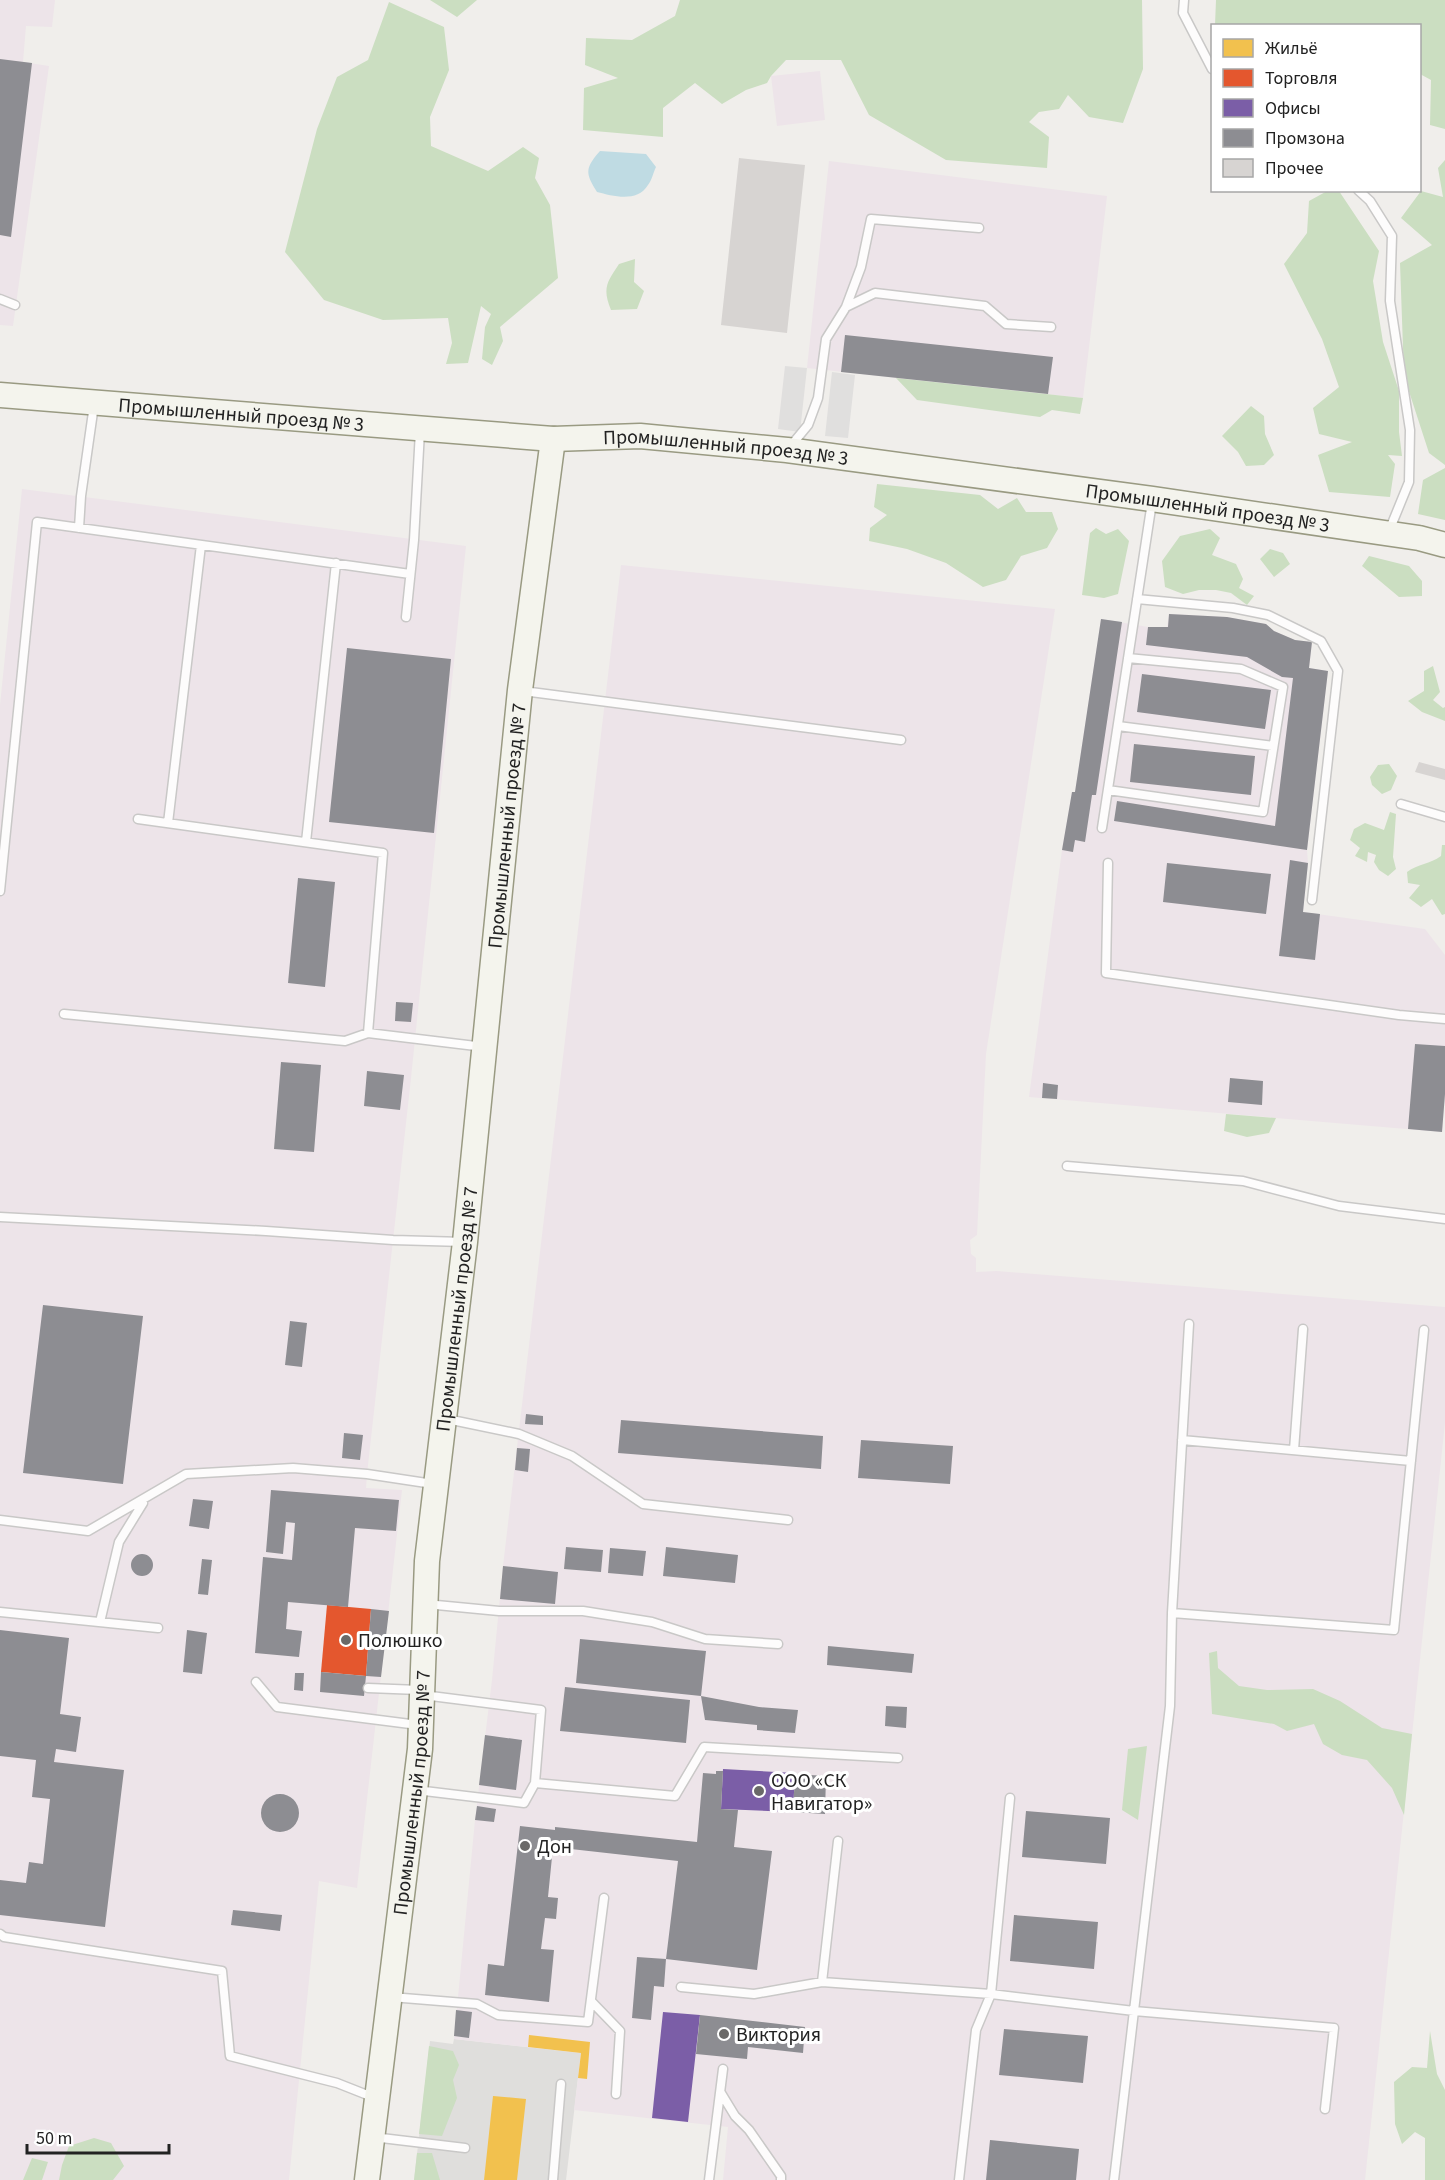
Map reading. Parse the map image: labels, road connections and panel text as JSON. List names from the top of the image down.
{
  "streets": {
    "street": ["Промышленный проезд № 3", "Промышленный проезд № 7"]
  },
  "crossings": [
    ["Промышленный проезд № 3", "Промышленный проезд № 7"]
  ],
  "places": [
    "Полюшко",
    "ООО «СК Навигатор»",
    "Дон",
    "Виктория"
  ],
  "legend": [
    "Жильё",
    "Торговля",
    "Офисы",
    "Промзона",
    "Прочее"
  ],
  "scale_bar": "50 m"
}
